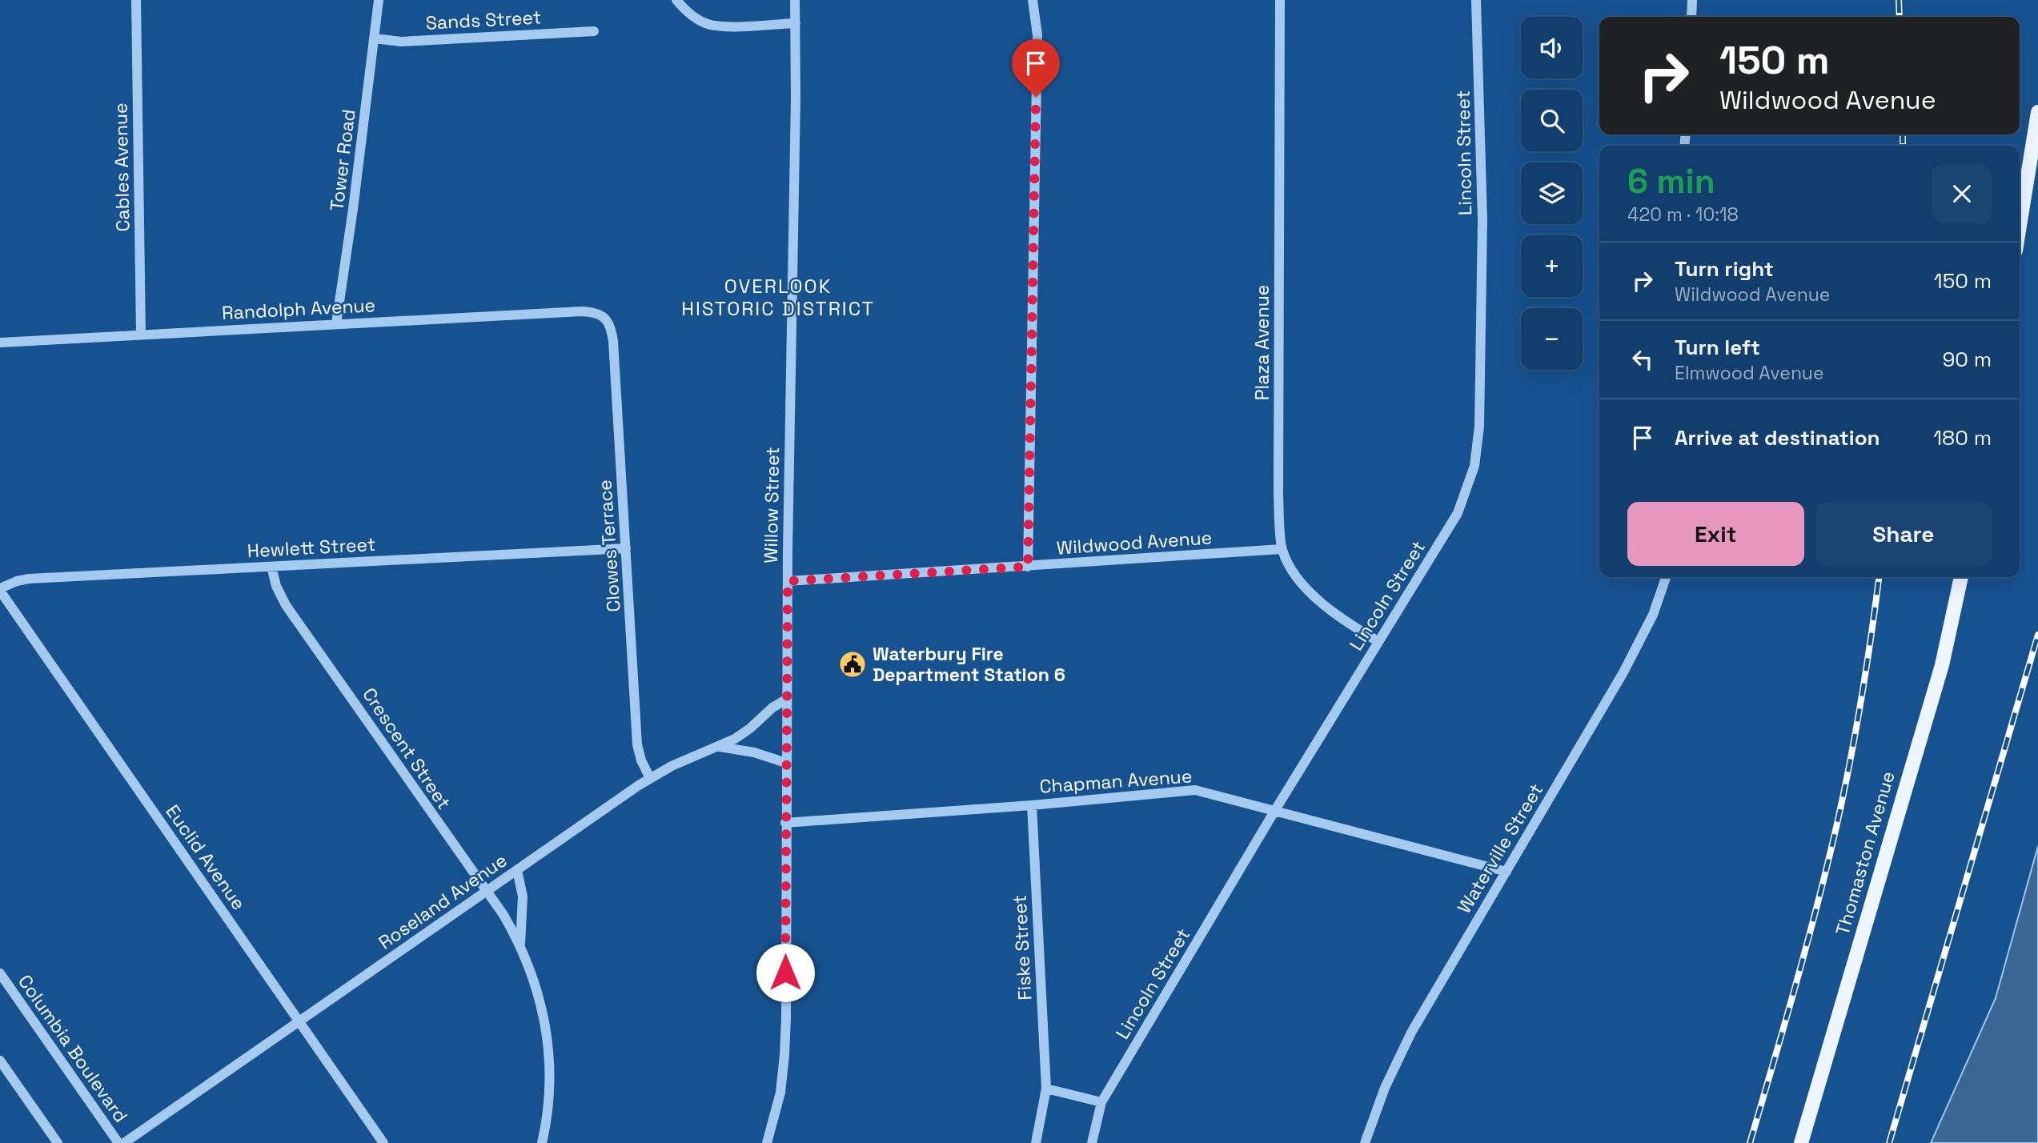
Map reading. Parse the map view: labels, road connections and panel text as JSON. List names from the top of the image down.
{
  "streets": {
    "main road": ["Thomaston Avenue"],
    "street": [
      "Sands Street",
      "Lincoln Street",
      "Tower Road",
      "Cables Avenue",
      "Randolph Avenue",
      "Plaza Avenue",
      "Willow Street",
      "Wildwood Avenue",
      "Clowes Terrace",
      "Hewlett Street",
      "Crescent Street",
      "Chapman Avenue",
      "Waterville Street",
      "Euclid Avenue",
      "Roseland Avenue",
      "Fiske Street",
      "Columbia Boulevard"
    ]
  },
  "crossings": [
    ["Sands Street", "Tower Road"],
    ["Lincoln Street", "Plaza Avenue"],
    ["Lincoln Street", "Chapman Avenue"],
    ["Tower Road", "Randolph Avenue"],
    ["Cables Avenue", "Randolph Avenue"],
    ["Randolph Avenue", "Clowes Terrace"],
    ["Plaza Avenue", "Wildwood Avenue"],
    ["Willow Street", "Wildwood Avenue"],
    ["Willow Street", "Chapman Avenue"],
    ["Willow Street", "Roseland Avenue"],
    ["Clowes Terrace", "Hewlett Street"],
    ["Clowes Terrace", "Roseland Avenue"],
    ["Hewlett Street", "Crescent Street"],
    ["Hewlett Street", "Euclid Avenue"],
    ["Crescent Street", "Roseland Avenue"],
    ["Chapman Avenue", "Waterville Street"],
    ["Chapman Avenue", "Fiske Street"],
    ["Euclid Avenue", "Roseland Avenue"]
  ],
  "districts": ["OVERLOOK HISTORIC DISTRICT"],
  "places": {
    "public building": ["Waterbury Fire Department Station 6"]
  },
  "page": {
    "map_buttons": ["+", "−"],
    "turn": ["150 m", "Wildwood Avenue"],
    "heading": ["6 min", "420 m · 10:18"],
    "list": [
      {
        "name": "Turn right",
        "note": "Wildwood Avenue",
        "value": "150 m"
      },
      {
        "name": "Turn left",
        "note": "Elmwood Avenue",
        "value": "90 m"
      },
      {
        "name": "Arrive at destination",
        "value": "180 m"
      }
    ],
    "buttons": ["Exit", "Share"]
  }
}
